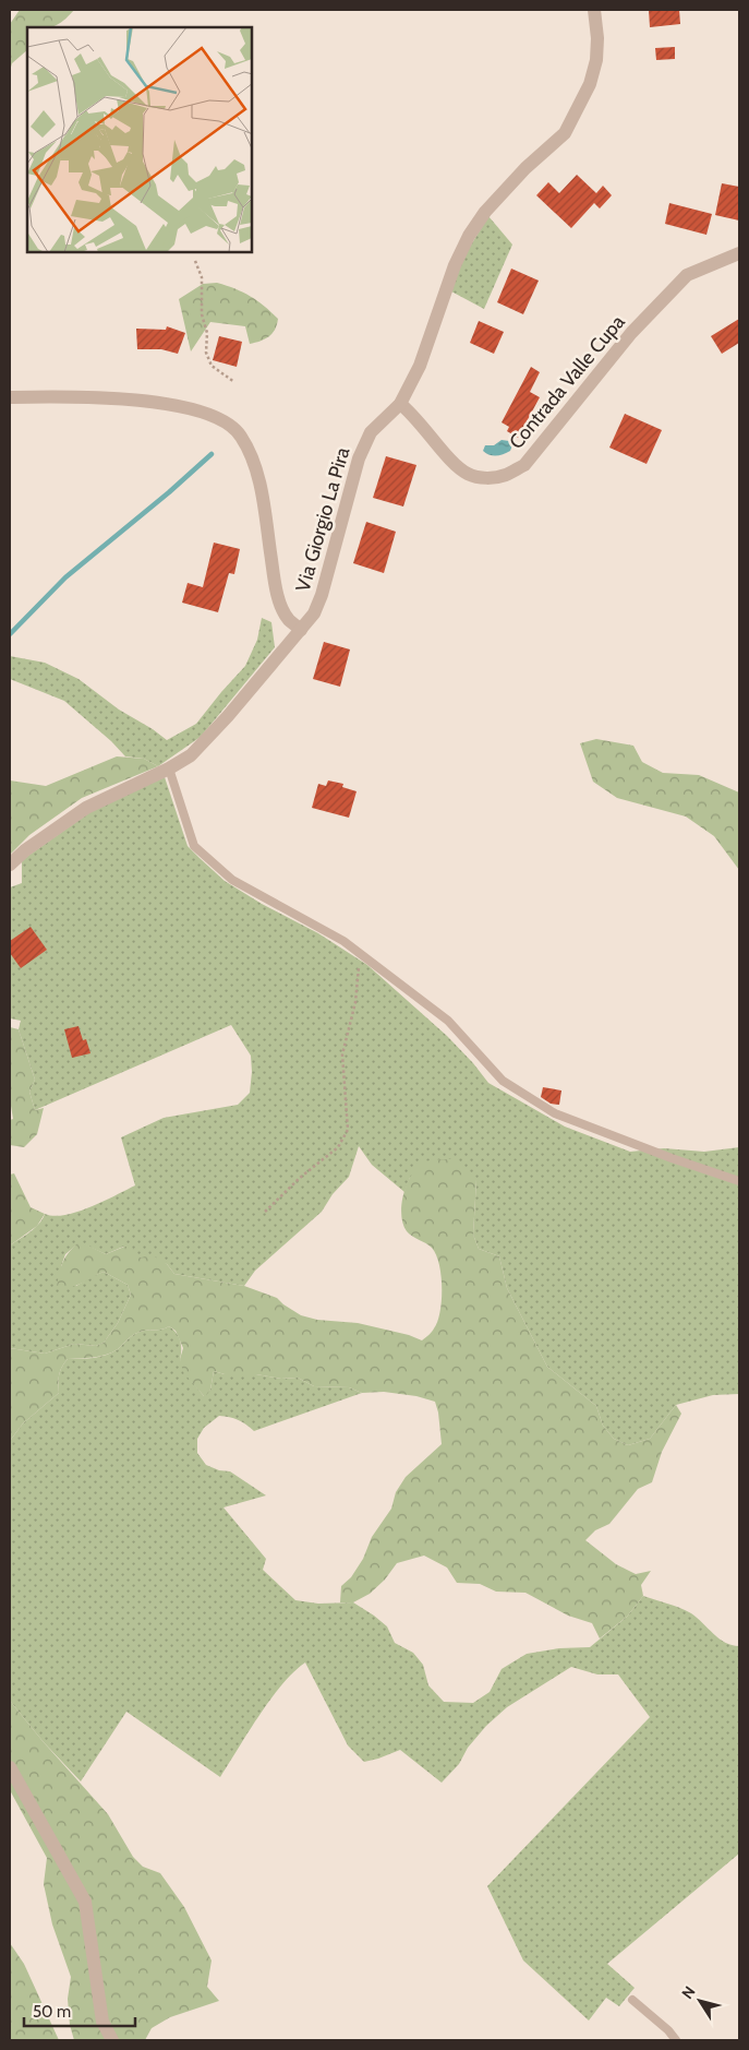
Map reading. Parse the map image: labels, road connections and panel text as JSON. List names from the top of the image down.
{
  "streets": {
    "street": ["Contrada Valle Cupa", "Via Giorgio La Pira"]
  },
  "crossings": [
    ["Contrada Valle Cupa", "Via Giorgio La Pira"]
  ],
  "scale_bar": "50 m",
  "north": "top left"
}
